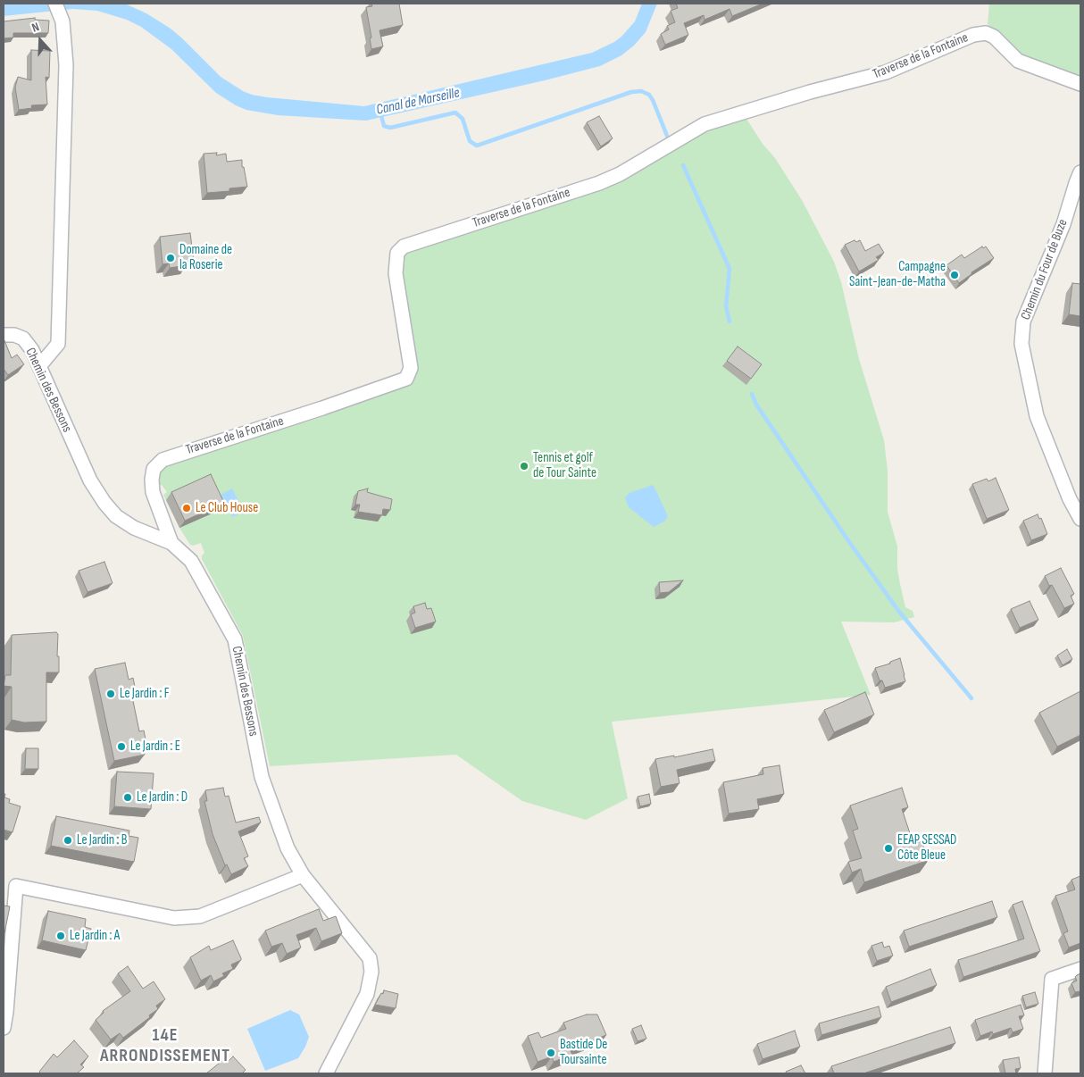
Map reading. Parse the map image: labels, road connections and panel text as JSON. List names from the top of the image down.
{
  "streets": {
    "street": ["Traverse de la Fontaine", "Chemin du Four de Buze", "Chemin des Bessons"]
  },
  "crossings": [
    ["Traverse de la Fontaine", "Chemin des Bessons"]
  ],
  "districts": ["14E ARRONDISSEMENT"],
  "water": ["Canal de Marseille"],
  "places": [
    "Domaine de la Roserie",
    "Campagne Saint-Jean-de-Matha",
    "Tennis et golf de Tour Sainte",
    "Le Club House",
    "Le Jardin : F",
    "Le Jardin : E",
    "Le Jardin : D",
    "Le Jardin : B",
    "EEAP SESSAD Côte Bleue",
    "Le Jardin : A",
    "Bastide De Toursainte"
  ],
  "north": "top"
}
